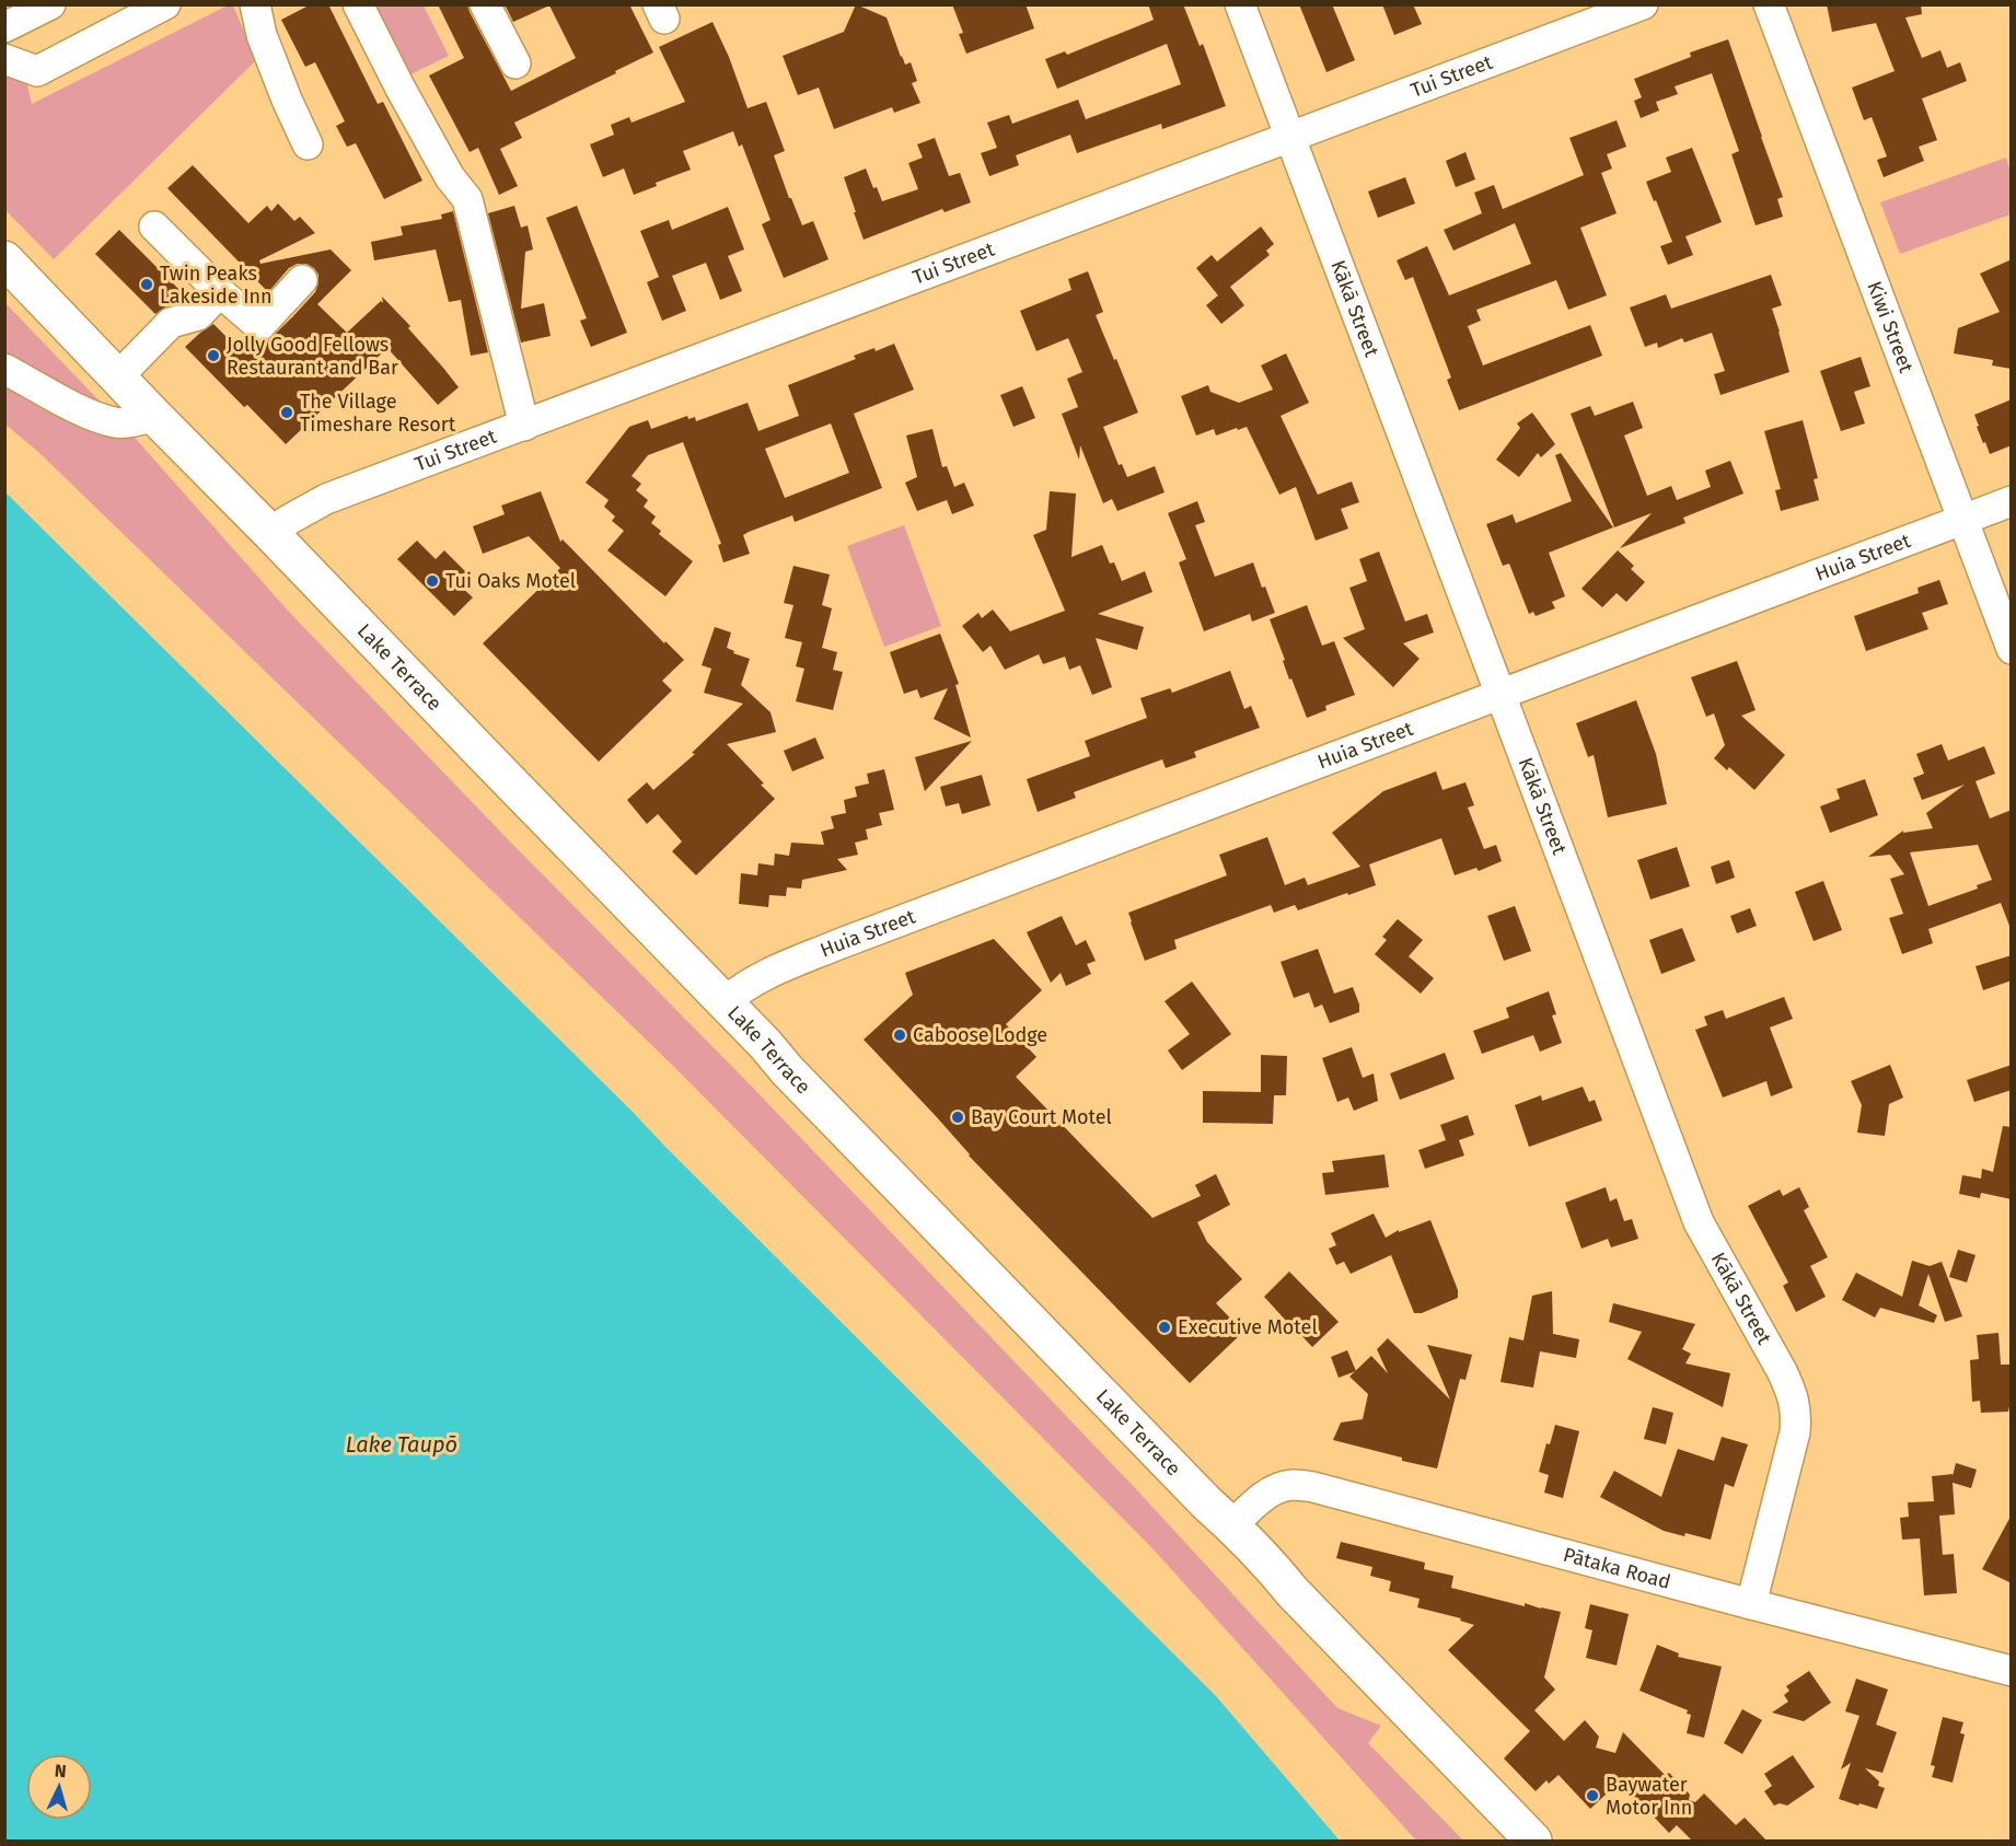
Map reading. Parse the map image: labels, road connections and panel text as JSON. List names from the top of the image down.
{
  "streets": {
    "main road": ["Lake Terrace"],
    "street": [
      "Tui Street",
      "Kākā Street",
      "Kiwi Street",
      "Huia Street",
      "Pātaka Road"
    ]
  },
  "crossings": [
    ["Tui Street", "Kākā Street"],
    ["Tui Street", "Lake Terrace"],
    ["Kākā Street", "Huia Street"],
    ["Kākā Street", "Pātaka Road"],
    ["Kiwi Street", "Huia Street"],
    ["Huia Street", "Lake Terrace"],
    ["Lake Terrace", "Pātaka Road"]
  ],
  "water": ["Lake Taupō"],
  "places": [
    "Twin Peaks Lakeside Inn",
    "Jolly Good Fellows Restaurant and Bar",
    "The Village Timeshare Resort",
    "Tui Oaks Motel",
    "Caboose Lodge",
    "Bay Court Motel",
    "Executive Motel",
    "Baywater Motor Inn"
  ],
  "north": "top"
}
